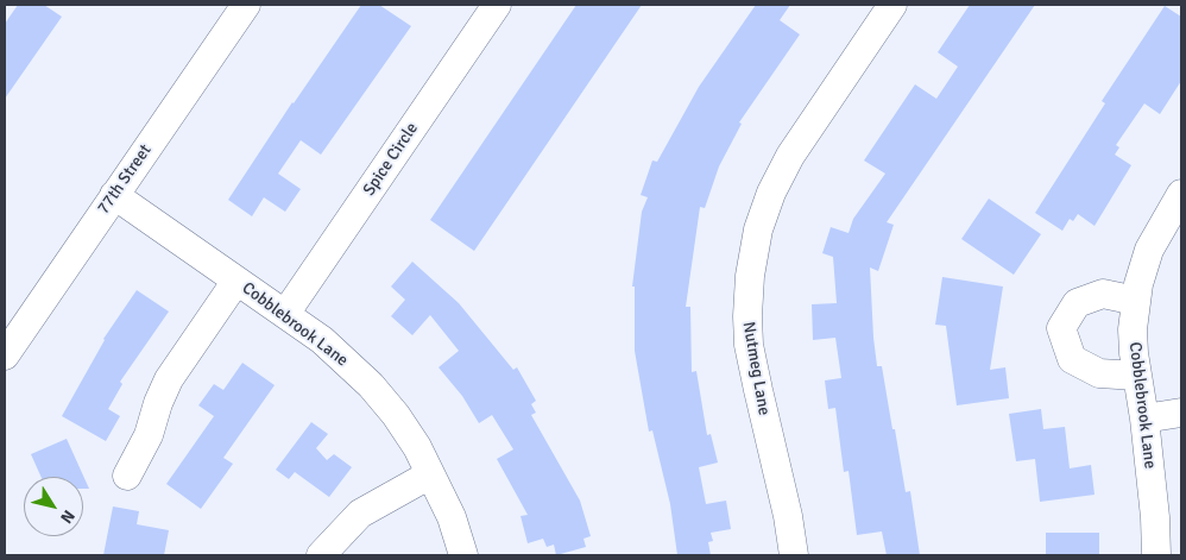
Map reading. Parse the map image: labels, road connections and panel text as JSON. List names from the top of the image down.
{
  "streets": {
    "street": [
      "Spice Circle",
      "77th Street",
      "Cobblebrook Lane",
      "Nutmeg Lane"
    ]
  },
  "crossings": [
    ["Spice Circle", "Cobblebrook Lane"],
    ["77th Street", "Cobblebrook Lane"]
  ],
  "north": "bottom right"
}
